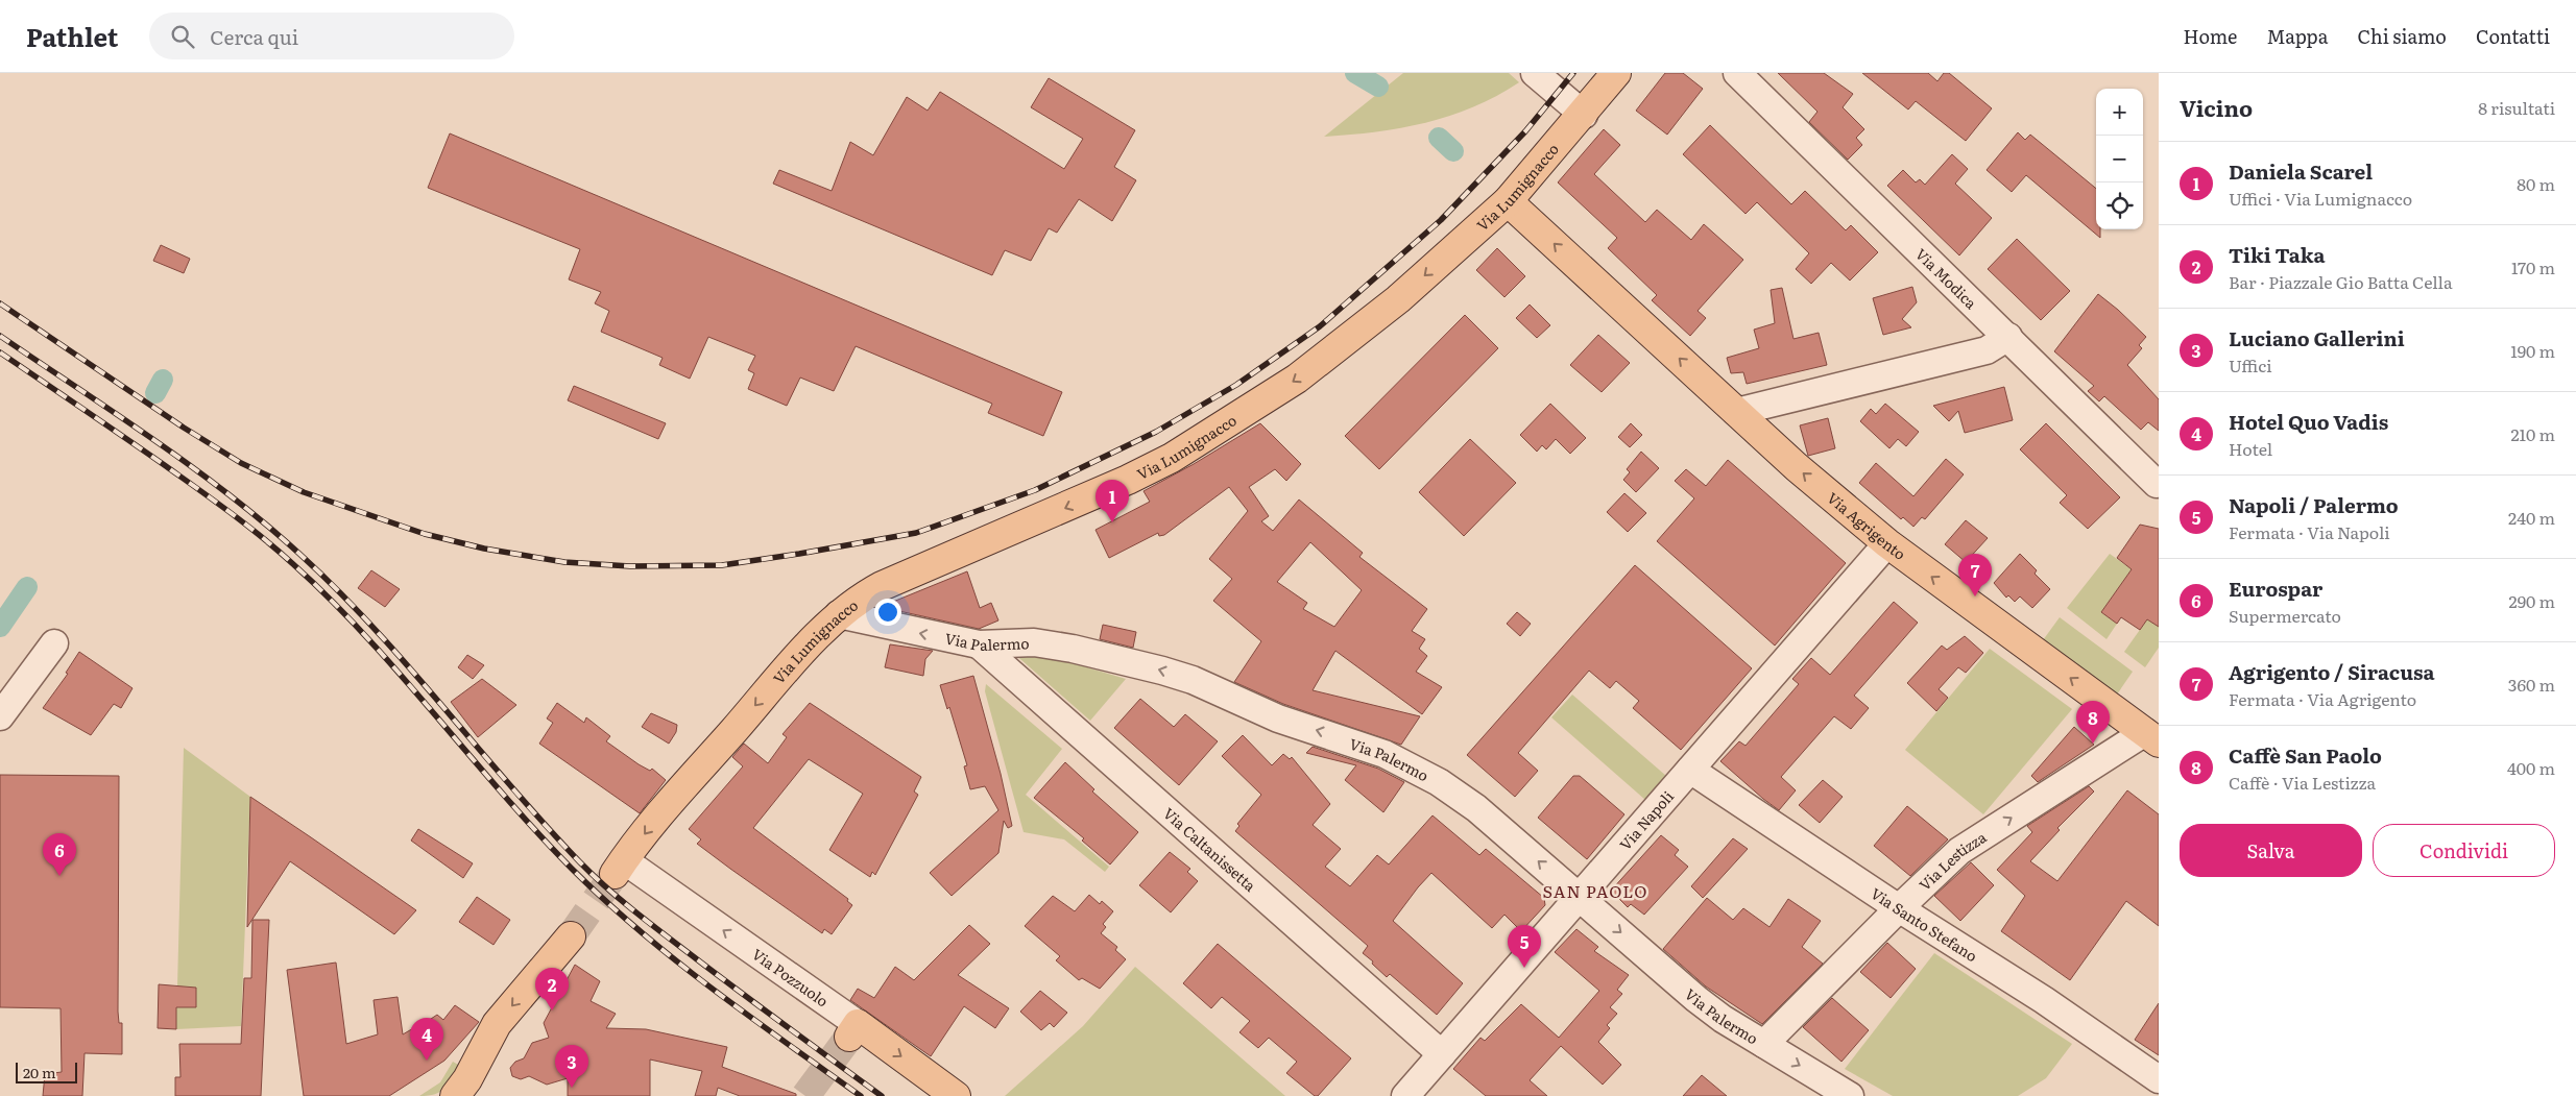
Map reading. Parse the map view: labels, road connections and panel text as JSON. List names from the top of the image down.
{
  "streets": {
    "main road": ["Via Lumignacco", "Via Agrigento", "Via Pozzuolo"],
    "street": [
      "Via Modica",
      "Via Palermo",
      "Via Napoli",
      "Via Caltanissetta",
      "Via Lestizza",
      "Via Santo Stefano"
    ]
  },
  "crossings": [
    ["Via Lumignacco", "Via Agrigento"],
    ["Via Lumignacco", "Via Palermo"],
    ["Via Lumignacco", "Via Pozzuolo"],
    ["Via Agrigento", "Via Napoli"],
    ["Via Agrigento", "Via Lestizza"],
    ["Via Palermo", "Via Napoli"],
    ["Via Palermo", "Via Caltanissetta"],
    ["Via Palermo", "Via Lestizza"],
    ["Via Napoli", "Via Caltanissetta"],
    ["Via Napoli", "Via Santo Stefano"],
    ["Via Lestizza", "Via Santo Stefano"]
  ],
  "one_way": ["Via Lumignacco", "Via Agrigento", "Via Lestizza"],
  "districts": ["SAN PAOLO"],
  "scale_bar": "20 m",
  "page": {
    "header": "Pathlet",
    "search": "Cerca qui",
    "nav": [
      "Home",
      "Mappa",
      "Chi siamo",
      "Contatti"
    ],
    "heading": ["Vicino", "8 risultati"],
    "map_buttons": ["+", "−"],
    "list": [
      {
        "mark": "1",
        "name": "Daniela Scarel",
        "note": "Uffici · Via Lumignacco",
        "value": "80 m"
      },
      {
        "mark": "2",
        "name": "Tiki Taka",
        "note": "Bar · Piazzale Gio Batta Cella",
        "value": "170 m"
      },
      {
        "mark": "3",
        "name": "Luciano Gallerini",
        "note": "Uffici",
        "value": "190 m"
      },
      {
        "mark": "4",
        "name": "Hotel Quo Vadis",
        "note": "Hotel",
        "value": "210 m"
      },
      {
        "mark": "5",
        "name": "Napoli / Palermo",
        "note": "Fermata · Via Napoli",
        "value": "240 m"
      },
      {
        "mark": "6",
        "name": "Eurospar",
        "note": "Supermercato",
        "value": "290 m"
      },
      {
        "mark": "7",
        "name": "Agrigento / Siracusa",
        "note": "Fermata · Via Agrigento",
        "value": "360 m"
      },
      {
        "mark": "8",
        "name": "Caffè San Paolo",
        "note": "Caffè · Via Lestizza",
        "value": "400 m"
      }
    ],
    "pins": [
      "1",
      "7",
      "8",
      "6",
      "5",
      "2",
      "4",
      "3"
    ],
    "buttons": ["Salva", "Condividi"],
    "scale": "20 m"
  }
}
